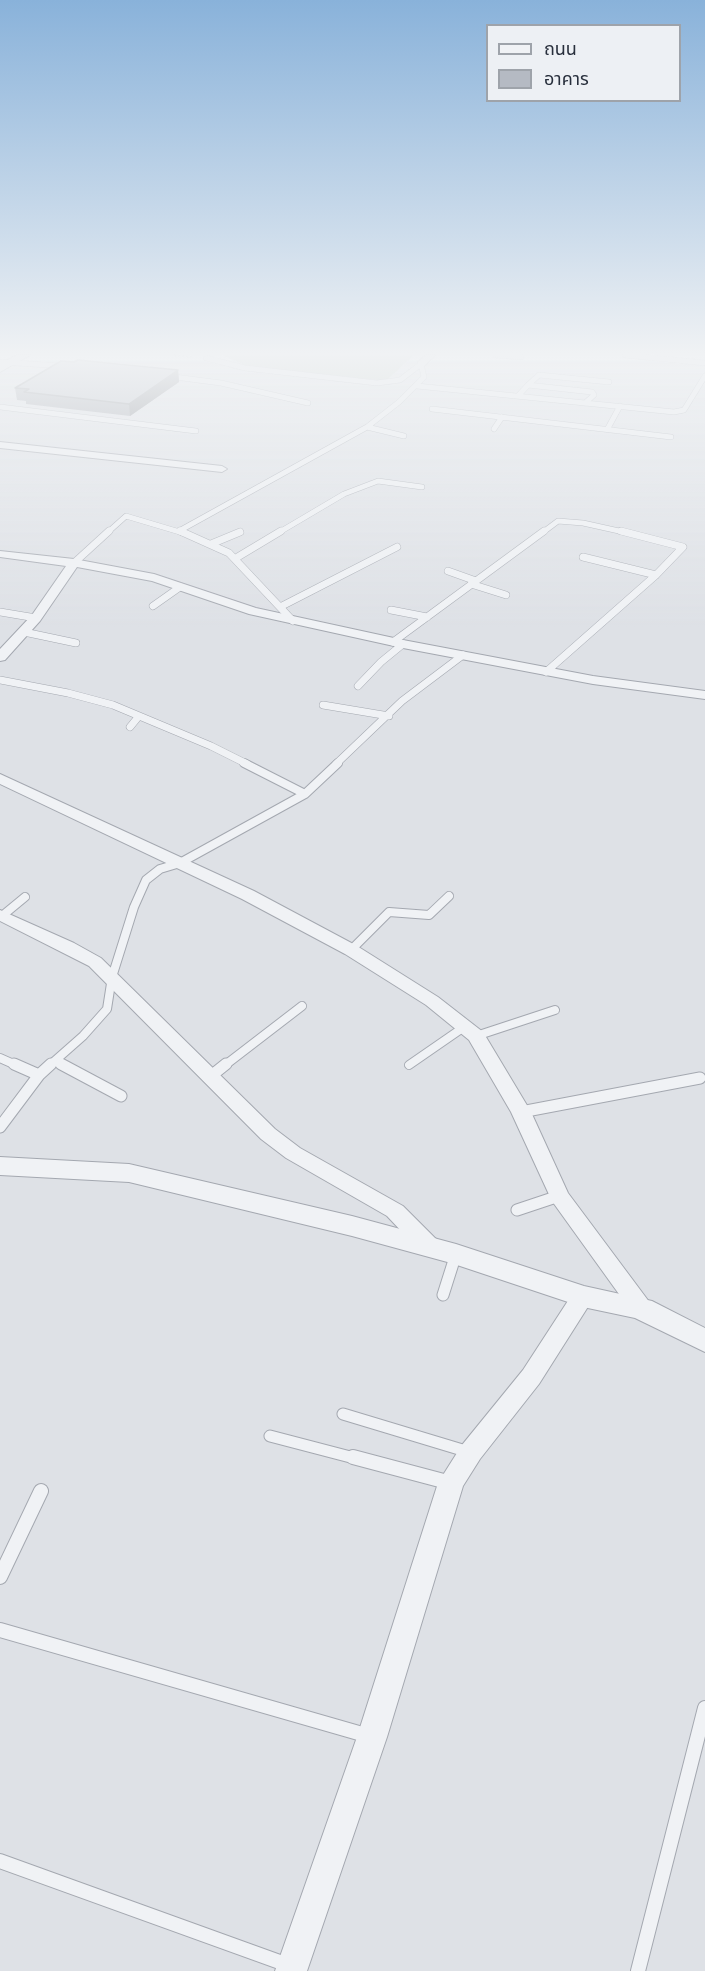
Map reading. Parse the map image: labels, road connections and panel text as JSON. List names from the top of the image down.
{
  "legend": ["ถนน", "อาคาร"]
}
